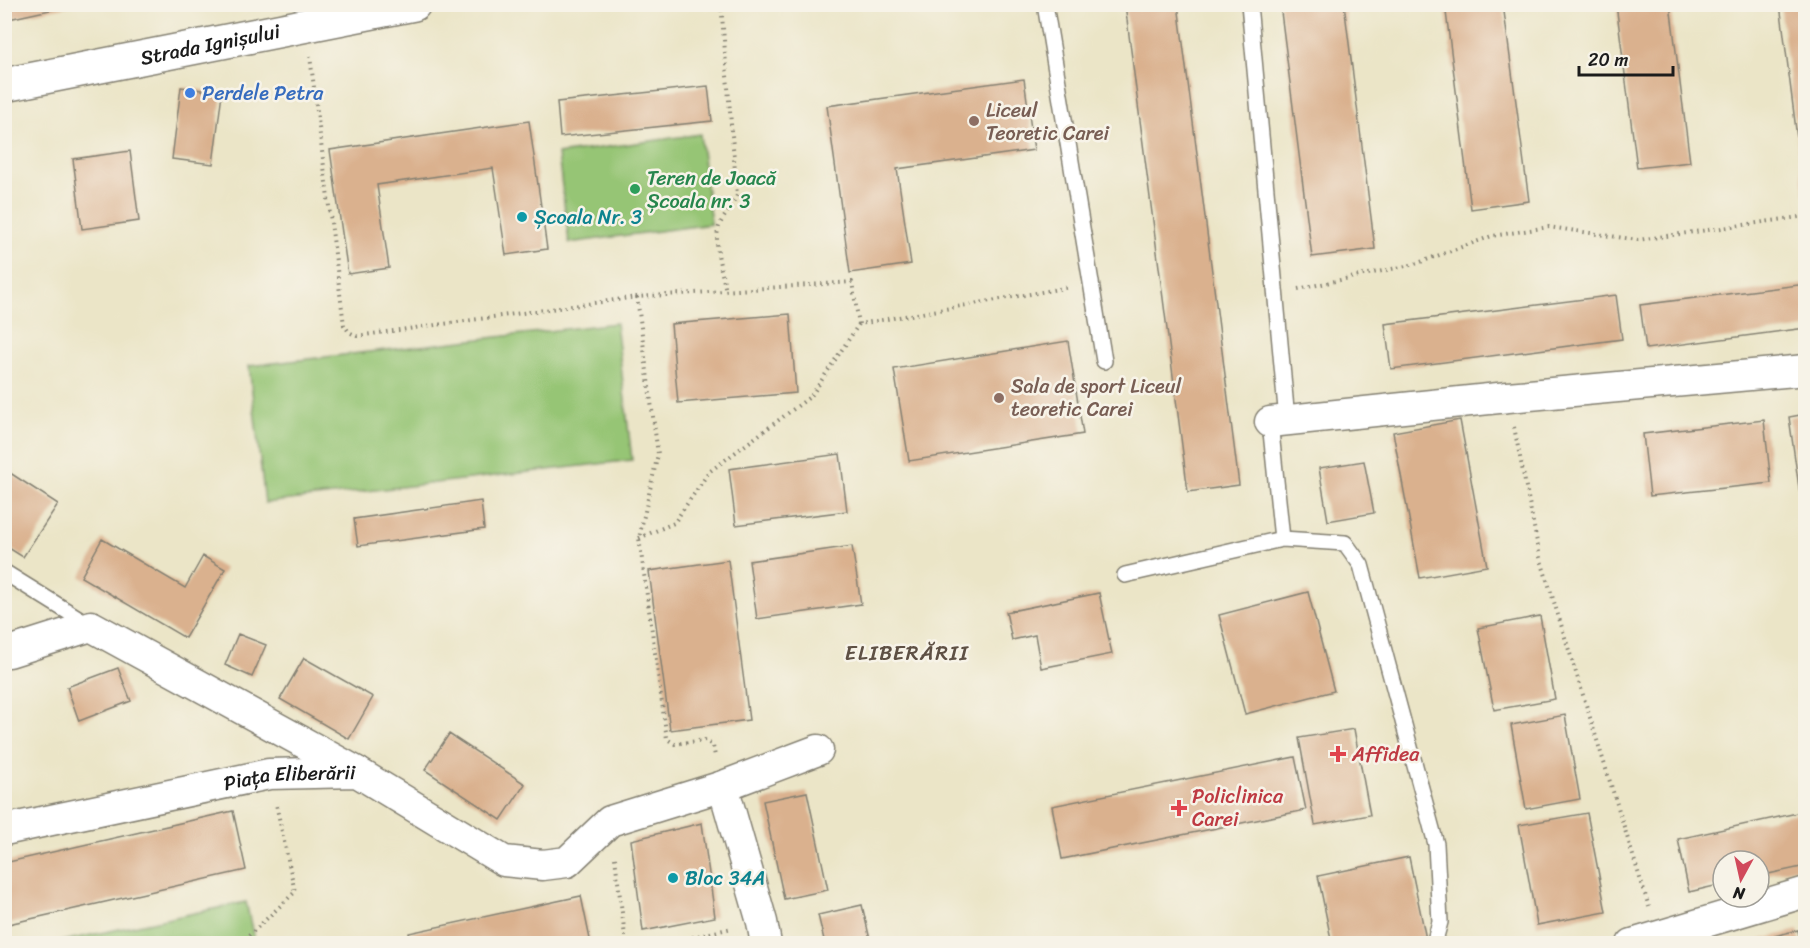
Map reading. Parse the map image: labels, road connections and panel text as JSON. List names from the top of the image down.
{
  "streets": {
    "street": ["Strada Ignișului", "Piața Eliberării"]
  },
  "districts": ["ELIBERĂRII"],
  "places": {
    "other": [
      "Perdele Petra",
      "Liceul Teoretic Carei",
      "Teren de Joacă Școala nr. 3",
      "Școala Nr. 3",
      "Sala de sport Liceul teoretic Carei",
      "Bloc 34A"
    ],
    "health": ["Affidea", "Policlinica Carei"]
  },
  "scale_bar": "20 m",
  "north": "bottom"
}
